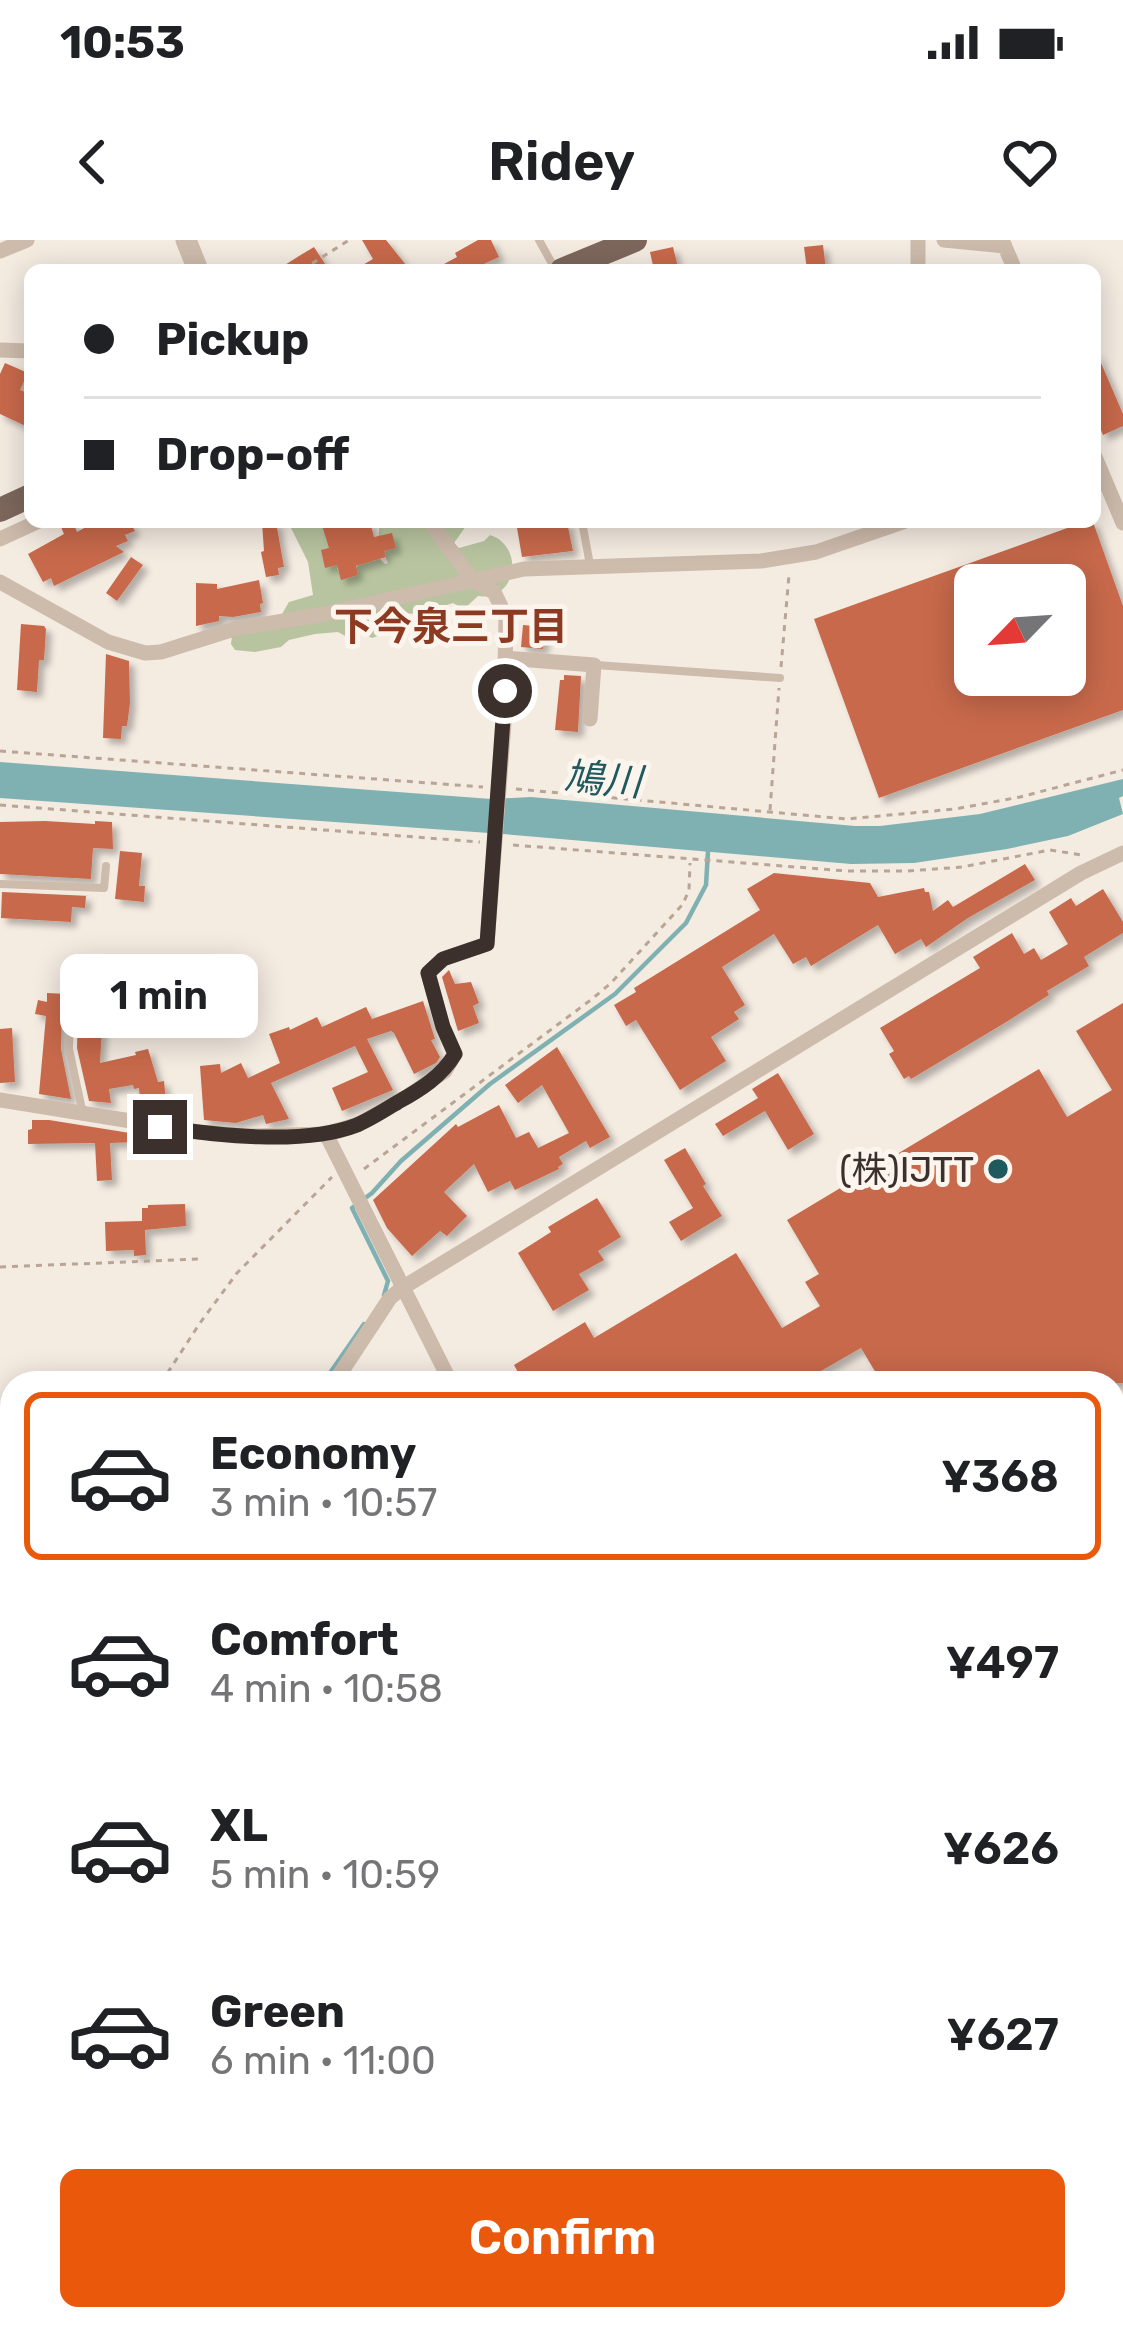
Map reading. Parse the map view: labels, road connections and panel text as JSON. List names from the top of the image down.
{
  "districts": ["下今泉三丁目"],
  "water": ["鳩川"],
  "places": ["(株)IJTT"],
  "north": "bottom left",
  "page": {
    "status": "10:53",
    "header": "Ridey",
    "banner": ["Pickup", "Drop-off"],
    "bubble": "1 min",
    "list": [
      {
        "name": "Economy",
        "note": "3 min · 10:57",
        "value": "¥368"
      },
      {
        "name": "Comfort",
        "note": "4 min · 10:58",
        "value": "¥497"
      },
      {
        "name": "XL",
        "note": "5 min · 10:59",
        "value": "¥626"
      },
      {
        "name": "Green",
        "note": "6 min · 11:00",
        "value": "¥627"
      }
    ],
    "buttons": "Confirm"
  }
}
